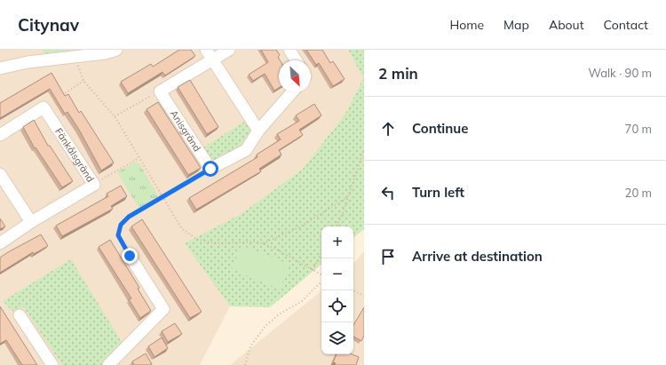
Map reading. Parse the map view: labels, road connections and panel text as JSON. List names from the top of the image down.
{
  "streets": {
    "street": ["Anisgränd", "Fänkålsgränd"]
  },
  "north": "bottom right",
  "page": {
    "header": "Citynav",
    "nav": [
      "Home",
      "Map",
      "About",
      "Contact"
    ],
    "heading": ["2 min", "Walk · 90 m"],
    "list": [
      ["Continue", "70 m"],
      ["Turn left", "20 m"],
      "Arrive at destination"
    ],
    "map_buttons": ["+", "−"]
  }
}
